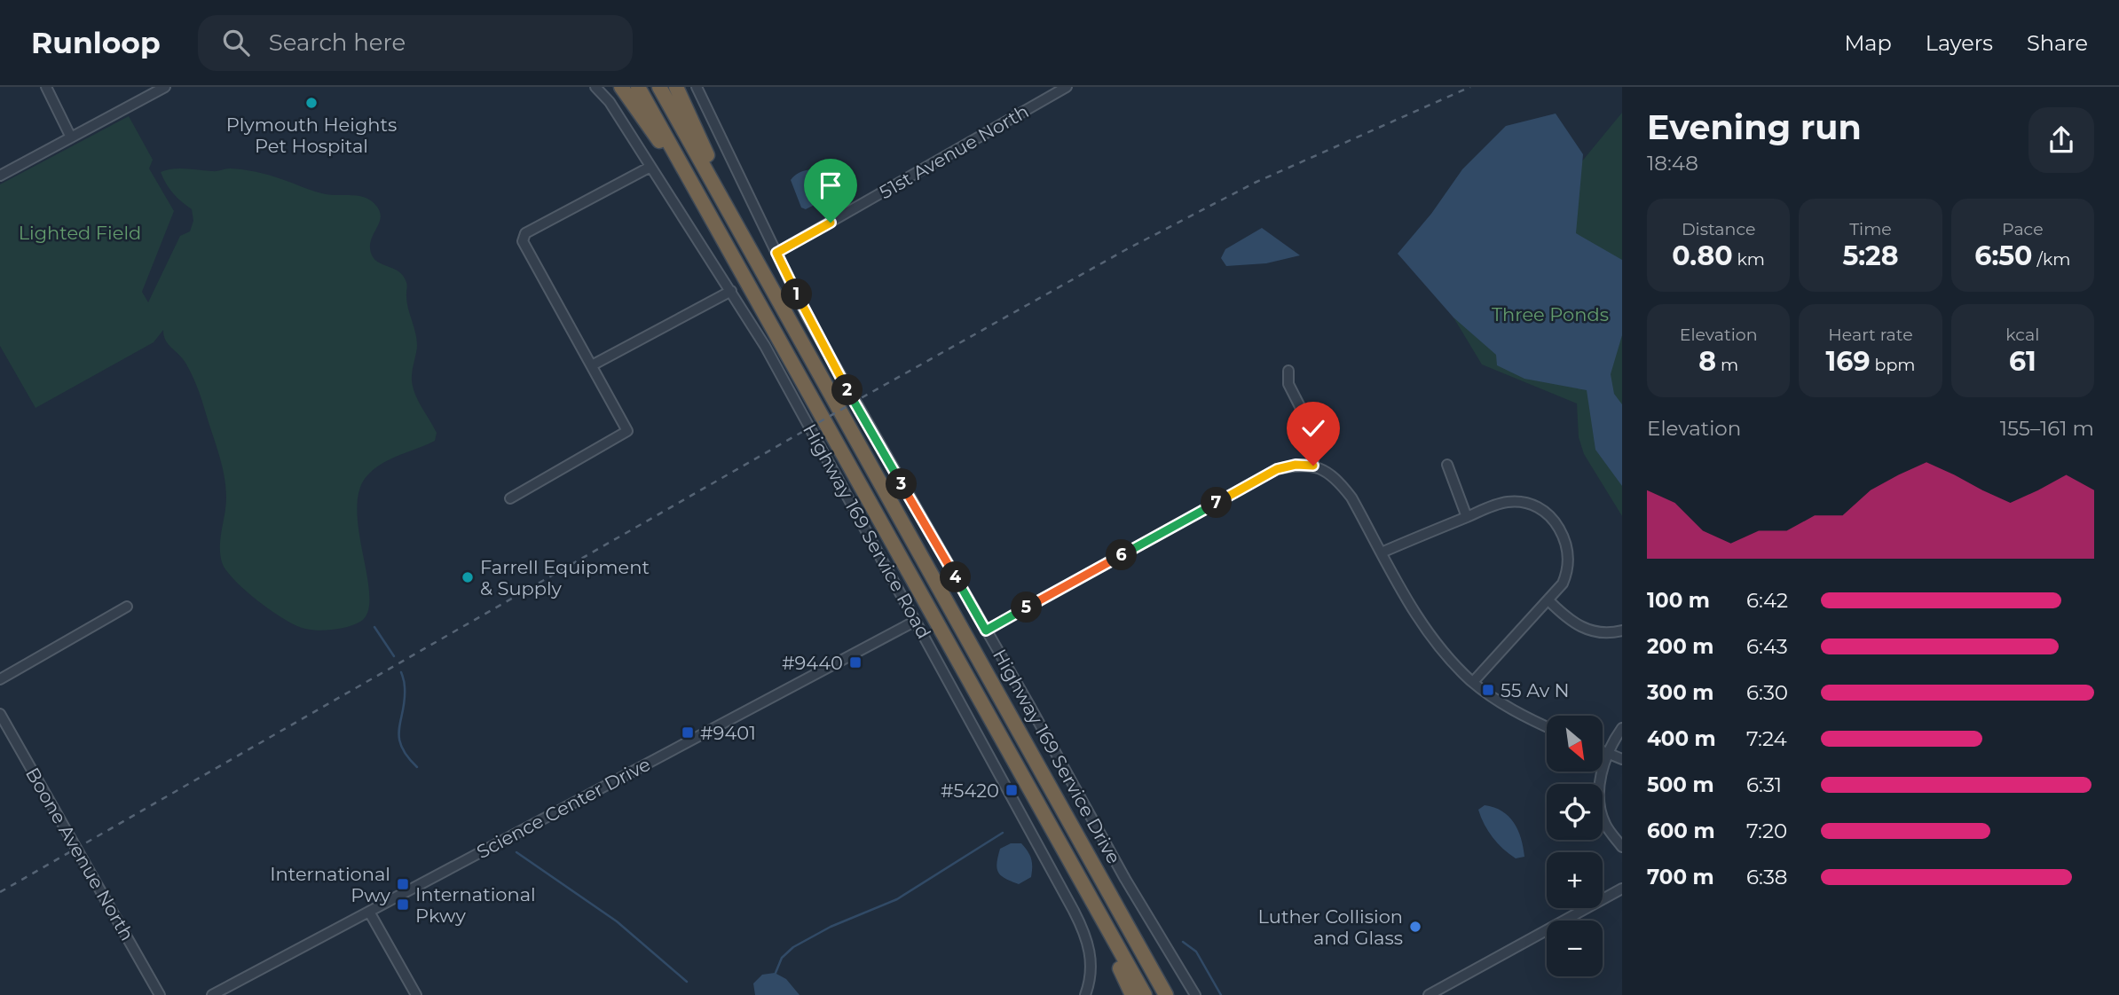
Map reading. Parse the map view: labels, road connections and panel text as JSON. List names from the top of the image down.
{
  "streets": {
    "street": [
      "51st Avenue North",
      "Highway 169 Service Road",
      "Highway 169 Service Drive",
      "Science Center Drive",
      "Boone Avenue North"
    ]
  },
  "crossings": [
    ["51st Avenue North", "Highway 169 Service Drive"],
    ["Highway 169 Service Road", "Science Center Drive"]
  ],
  "parks": ["Lighted Field", "Three Ponds"],
  "places": {
    "other": ["Plymouth Heights Pet Hospital", "Farrell Equipment & Supply", "Luther Collision and Glass"],
    "transit": [
      "#9440",
      "55 Av N",
      "#9401",
      "#5420",
      "International Pwy",
      "International Pkwy"
    ]
  },
  "north": "bottom right",
  "page": {
    "header": "Runloop",
    "search": "Search here",
    "nav": ["Map", "Layers", "Share"],
    "heading": ["Evening run", "18:48"],
    "stats": [
      ["Distance", "0.80 km"],
      ["Time", "5:28"],
      ["Pace", "6:50 /km"],
      ["Elevation", "8 m"],
      ["Heart rate", "169 bpm"],
      ["kcal", "61"]
    ],
    "pins": [
      "1",
      "2",
      "3",
      "7",
      "6",
      "4",
      "5"
    ],
    "chart": ["Elevation", "155–161 m"],
    "list": [
      {
        "name": "100 m",
        "note": "6:42"
      },
      {
        "name": "200 m",
        "note": "6:43"
      },
      {
        "name": "300 m",
        "note": "6:30"
      },
      {
        "name": "400 m",
        "note": "7:24"
      },
      {
        "name": "500 m",
        "note": "6:31"
      },
      {
        "name": "600 m",
        "note": "7:20"
      },
      {
        "name": "700 m",
        "note": "6:38"
      }
    ],
    "map_buttons": ["+", "−"]
  }
}
